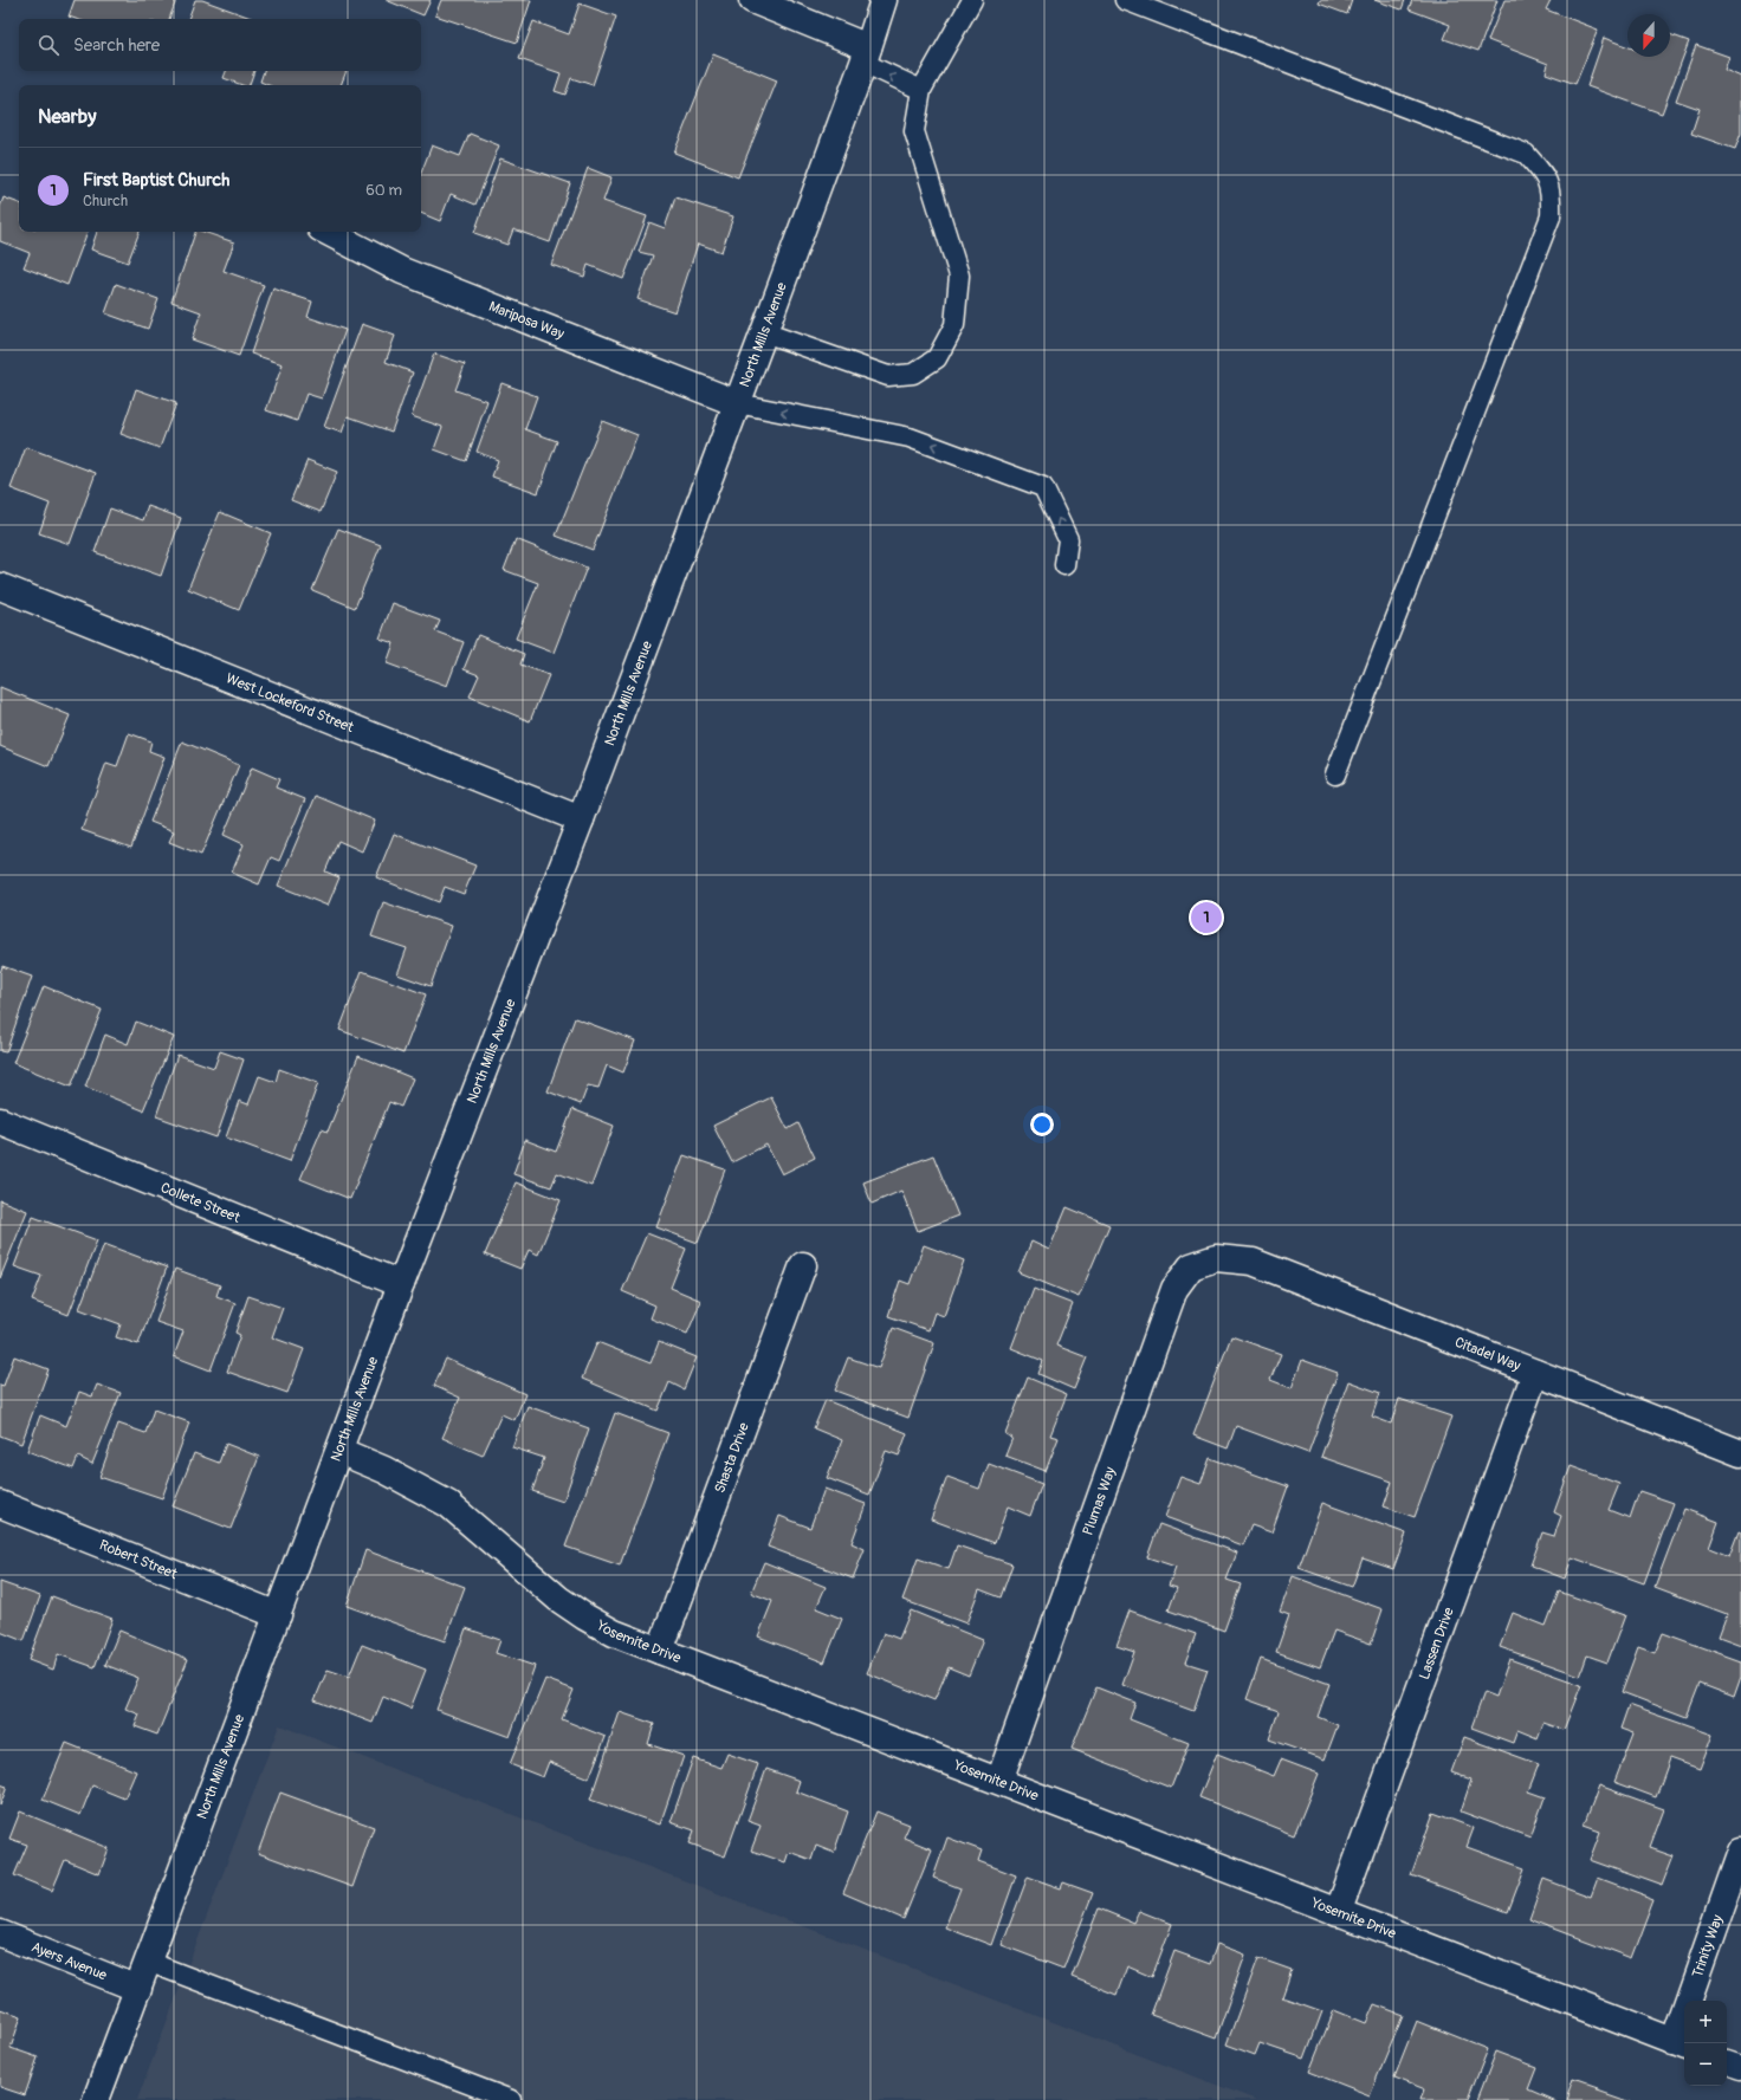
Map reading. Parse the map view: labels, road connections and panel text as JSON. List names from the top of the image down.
{
  "streets": {
    "street": [
      "Mariposa Way",
      "North Mills Avenue",
      "West Lockeford Street",
      "Collete Street",
      "Citadel Way",
      "Shasta Drive",
      "Plumas Way",
      "Robert Street",
      "Yosemite Drive",
      "Lassen Drive",
      "Trinity Way",
      "Ayers Avenue"
    ]
  },
  "crossings": [
    ["Mariposa Way", "North Mills Avenue"],
    ["North Mills Avenue", "West Lockeford Street"],
    ["North Mills Avenue", "Collete Street"],
    ["North Mills Avenue", "Robert Street"],
    ["North Mills Avenue", "Yosemite Drive"],
    ["North Mills Avenue", "Ayers Avenue"],
    ["Citadel Way", "Plumas Way"],
    ["Citadel Way", "Lassen Drive"],
    ["Shasta Drive", "Yosemite Drive"],
    ["Plumas Way", "Yosemite Drive"],
    ["Yosemite Drive", "Lassen Drive"],
    ["Yosemite Drive", "Trinity Way"]
  ],
  "north": "bottom",
  "page": {
    "search": "Search here",
    "heading": "Nearby",
    "list": [
      {
        "mark": "1",
        "name": "First Baptist Church",
        "note": "Church",
        "value": "60 m"
      }
    ],
    "pins": "1",
    "map_buttons": ["+", "−"]
  }
}
